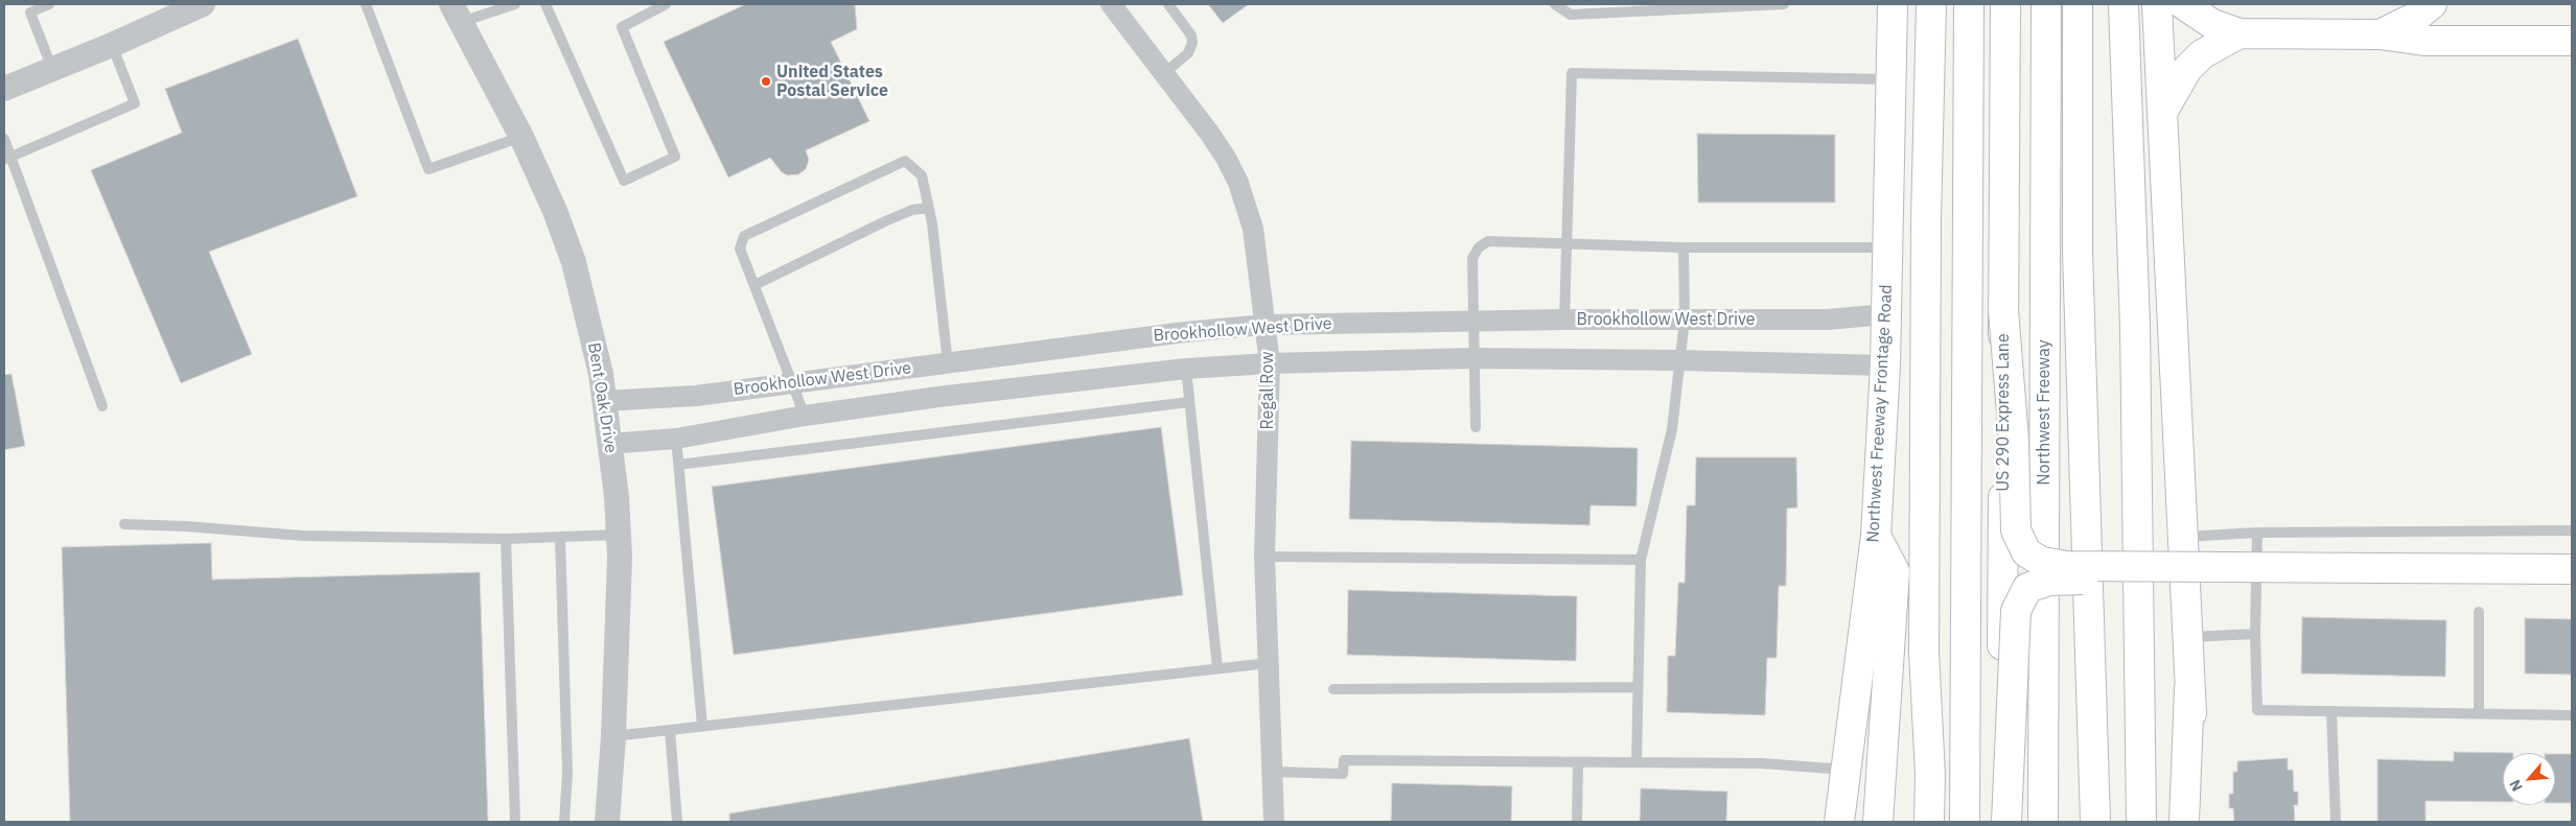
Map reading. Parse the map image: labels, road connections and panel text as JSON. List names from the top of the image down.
{
  "streets": {
    "main road": ["US 290 Express Lane", "Northwest Freeway", "Northwest Freeway Frontage Road"],
    "street": ["Brookhollow West Drive", "Regal Row", "Bent Oak Drive"]
  },
  "crossings": [
    ["Brookhollow West Drive", "Regal Row"],
    ["Brookhollow West Drive", "Bent Oak Drive"],
    ["Brookhollow West Drive", "Northwest Freeway Frontage Road"]
  ],
  "places": ["United States Postal Service"],
  "north": "bottom left"
}
